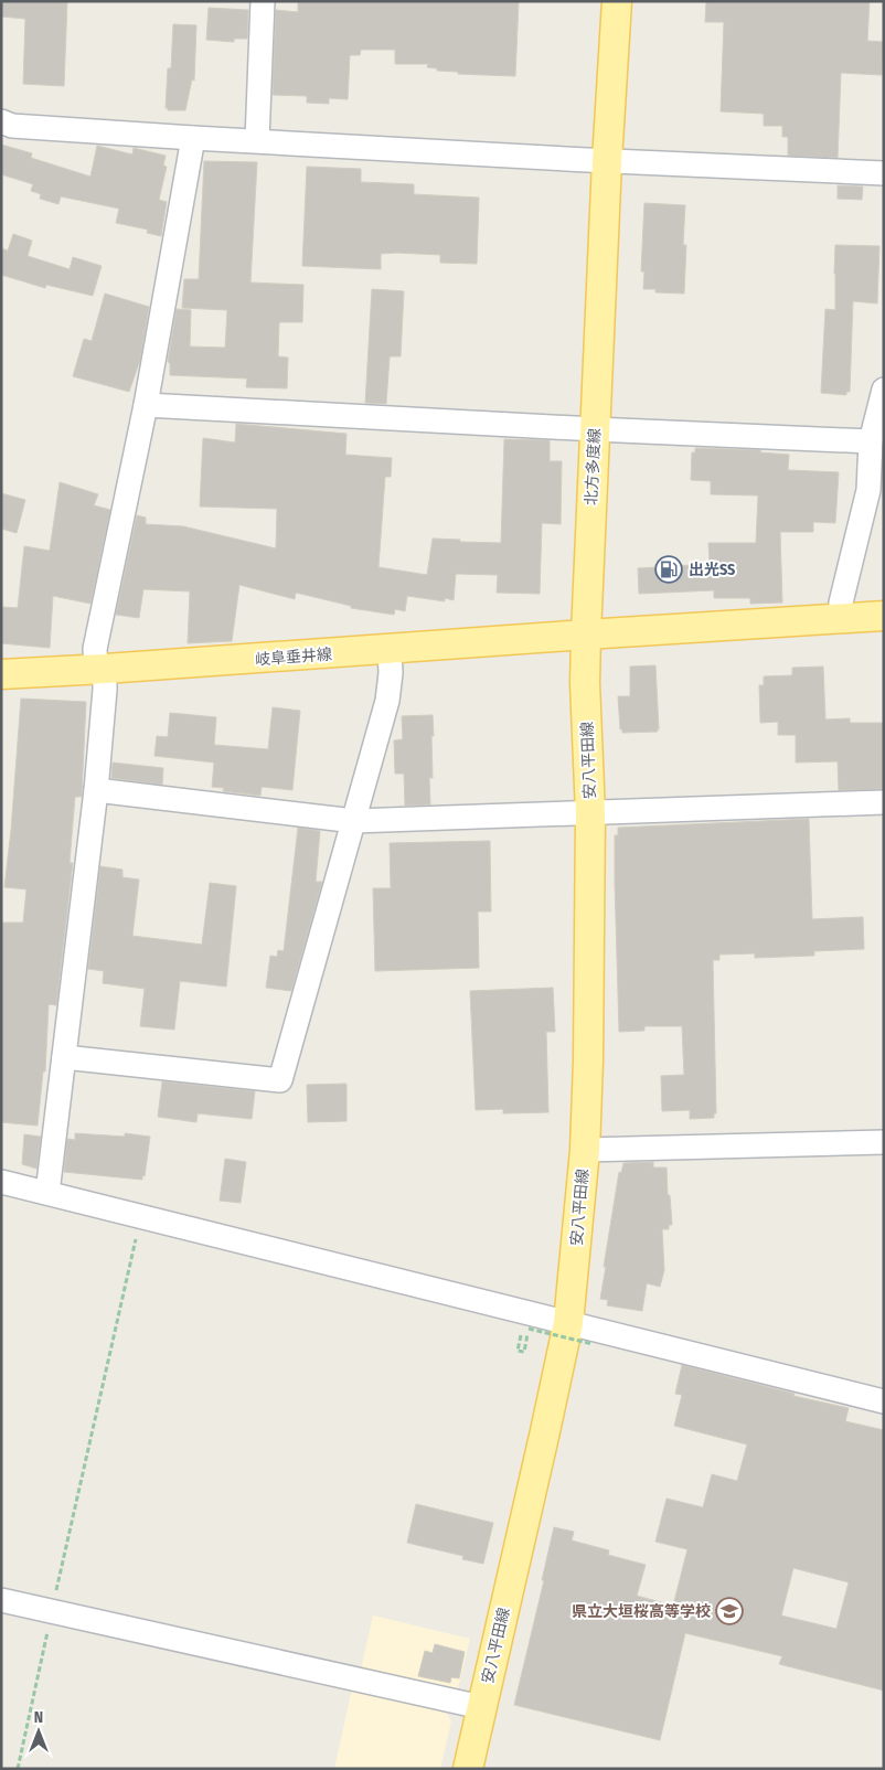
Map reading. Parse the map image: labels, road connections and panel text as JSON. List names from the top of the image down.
{
  "streets": {
    "main road": ["北方多度線", "岐阜垂井線", "安八平田線"]
  },
  "crossings": [
    ["北方多度線", "岐阜垂井線"],
    ["北方多度線", "安八平田線"],
    ["岐阜垂井線", "安八平田線"]
  ],
  "places": {
    "fuel station": ["出光SS"],
    "school or university": ["県立大垣桜高等学校"]
  },
  "north": "top"
}
